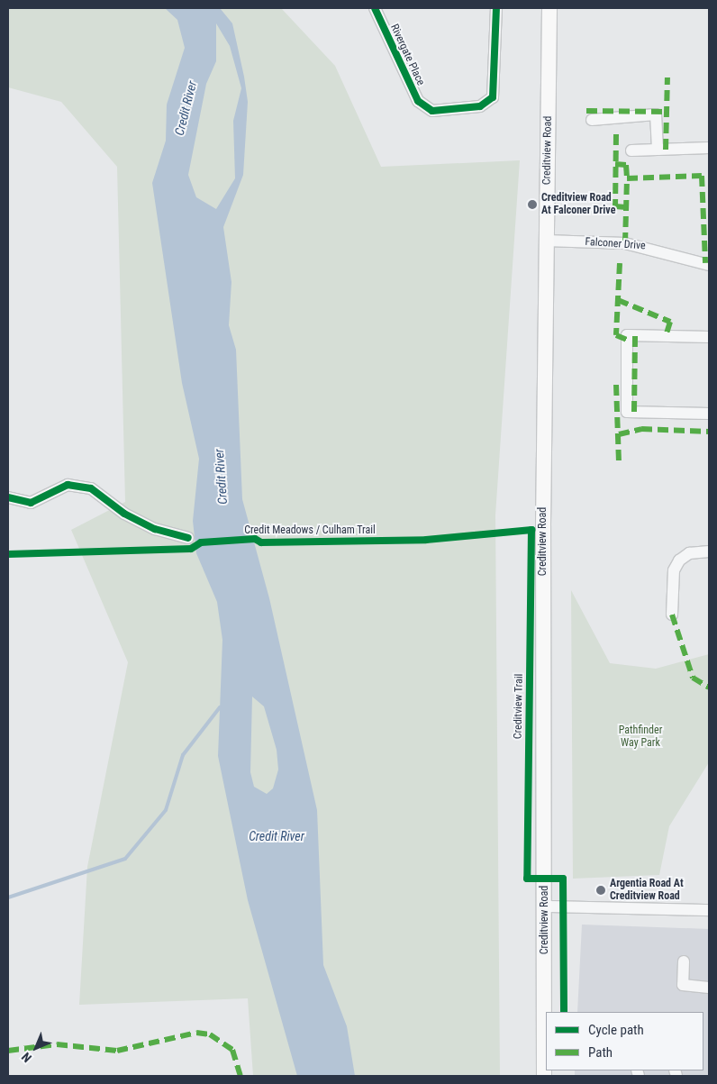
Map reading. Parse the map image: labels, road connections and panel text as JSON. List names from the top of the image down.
{
  "streets": {
    "main road": ["Creditview Road"],
    "street": ["Rivergate Place", "Falconer Drive"],
    "cycle path": ["Credit Meadows / Culham Trail"]
  },
  "crossings": [
    ["Creditview Road", "Falconer Drive"]
  ],
  "water": ["Credit River"],
  "parks": ["Pathfinder Way Park"],
  "places": ["Creditview Road At Falconer Drive", "Argentia Road At Creditview Road"],
  "legend": ["Cycle path", "Path"],
  "north": "bottom left"
}
